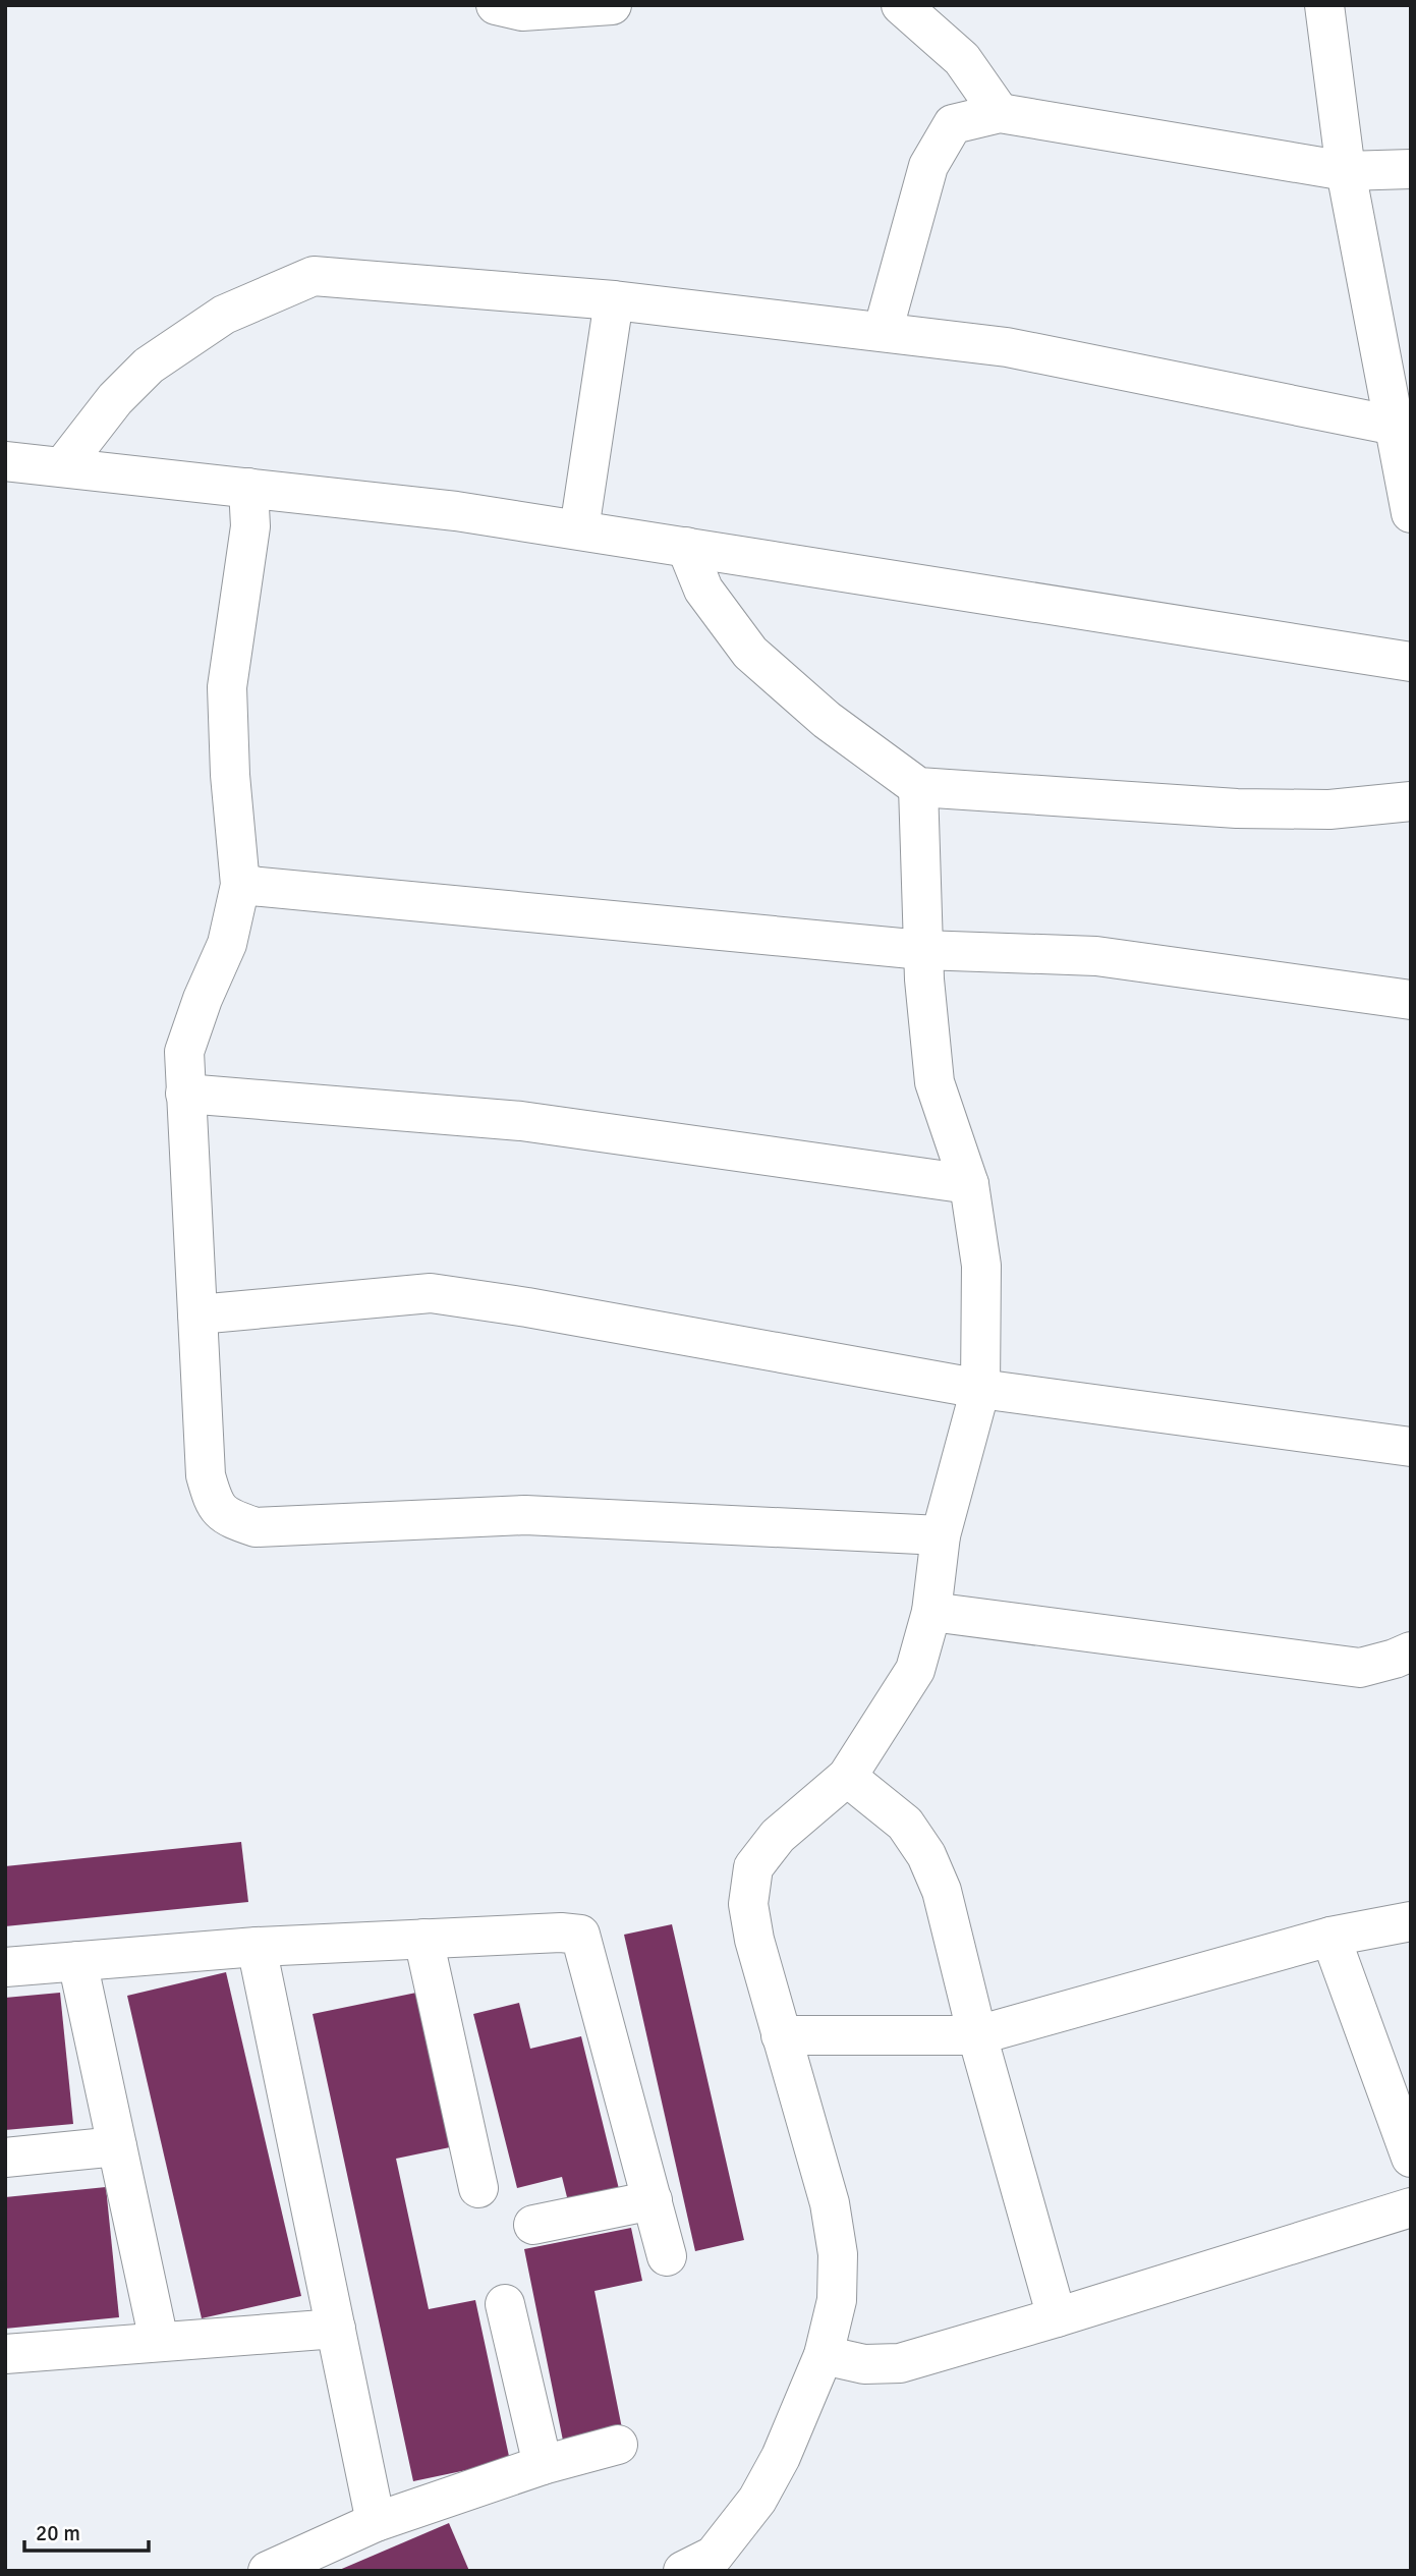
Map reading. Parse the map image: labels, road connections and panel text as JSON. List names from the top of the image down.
{
  "scale_bar": "20 m"
}
